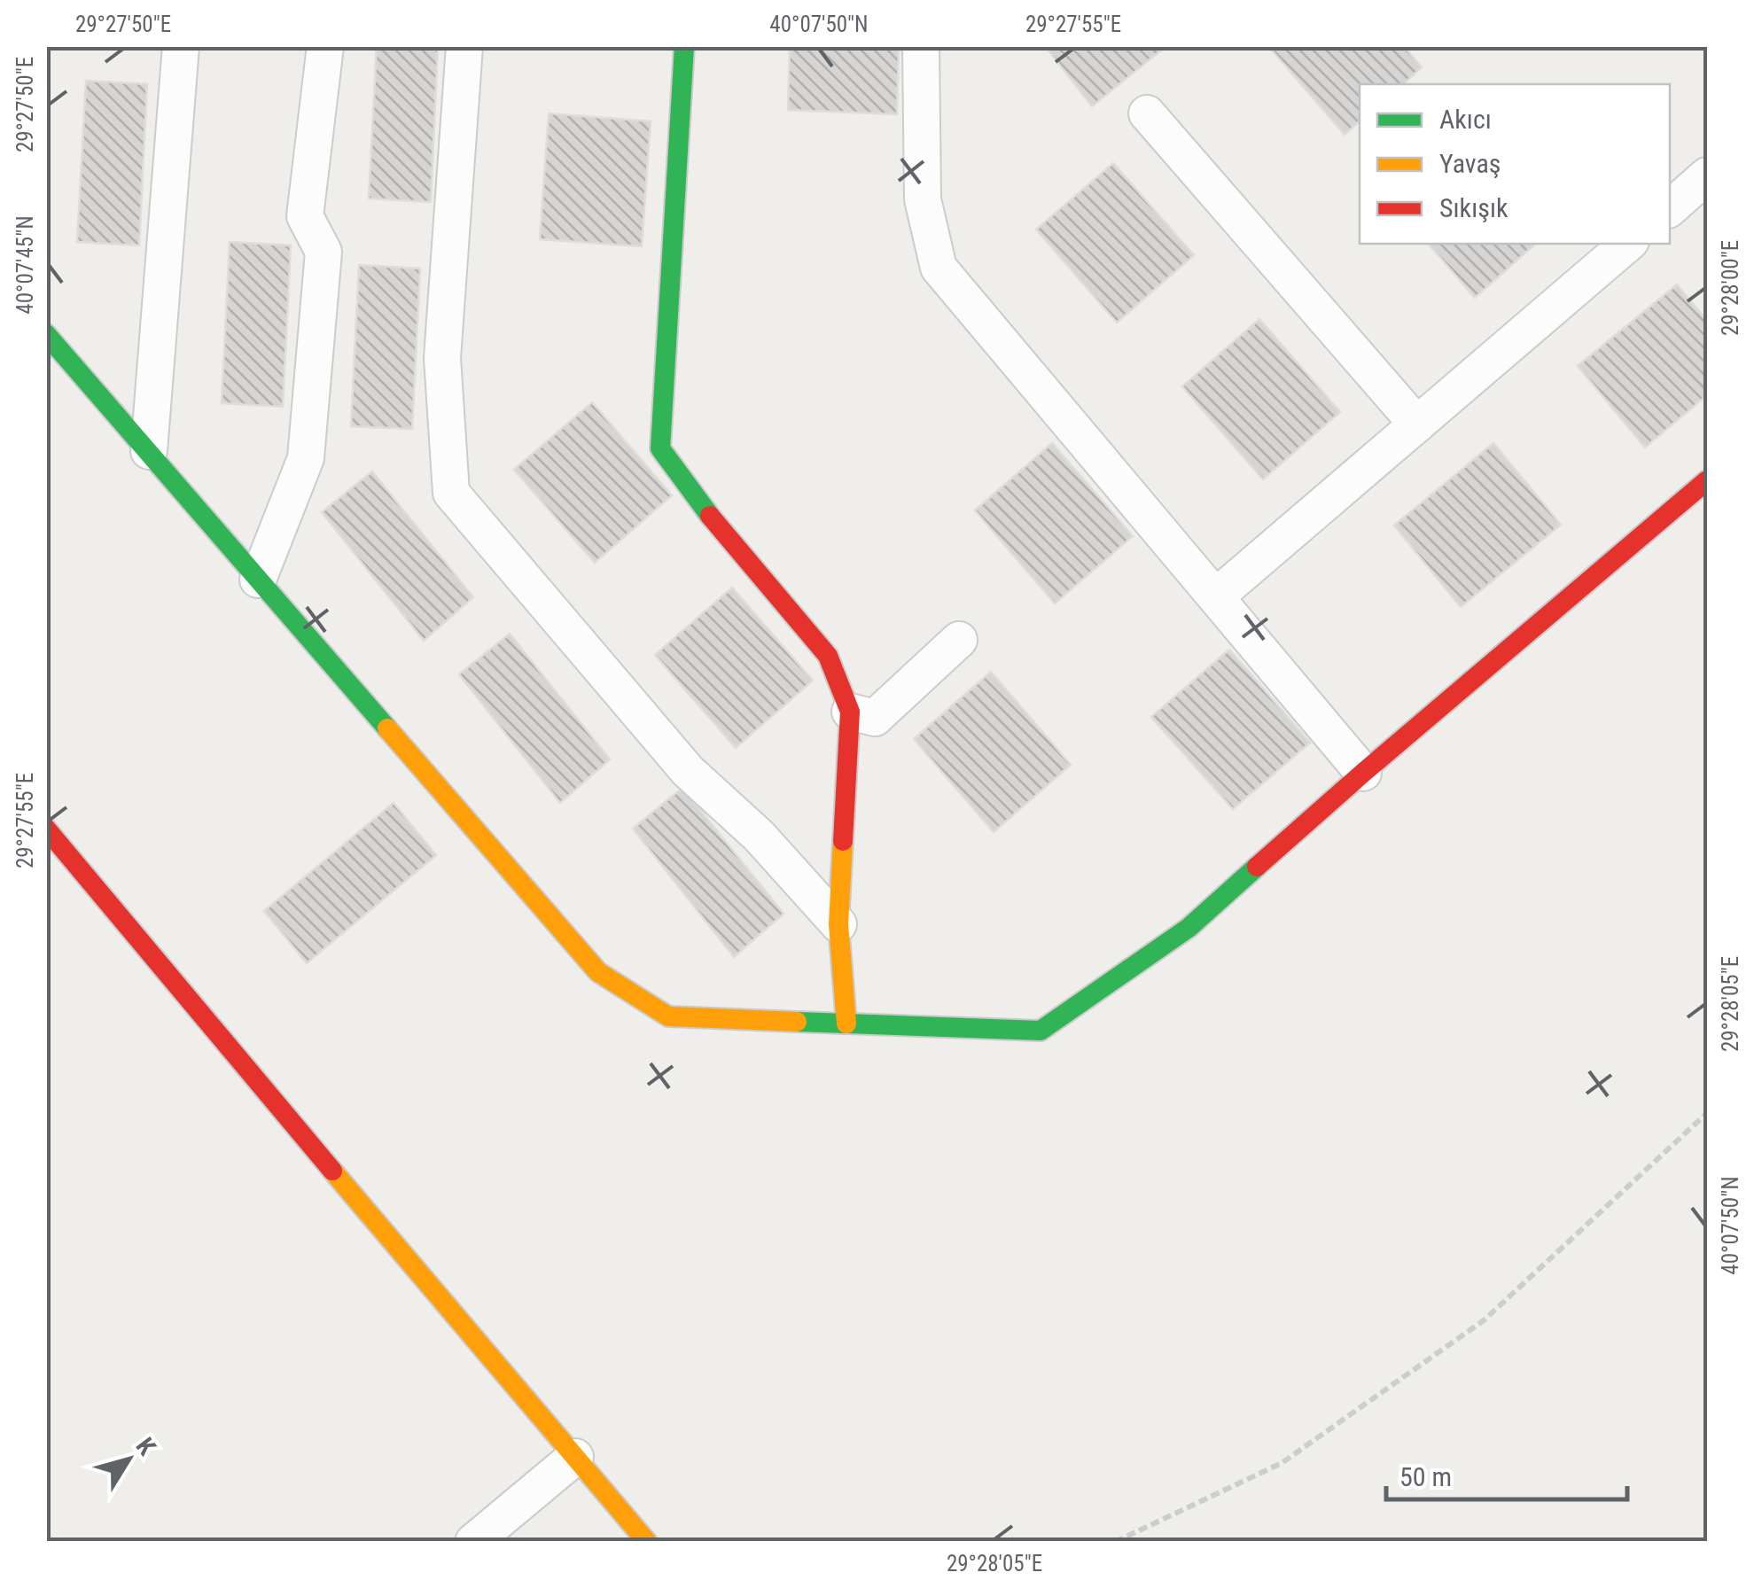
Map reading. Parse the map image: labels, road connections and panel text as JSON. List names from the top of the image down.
{
  "legend": ["Akıcı", "Yavaş", "Sıkışık"],
  "scale_bar": "50 m",
  "north": "top right",
  "coordinates": [
    "29°27'50\"E",
    "40°07'50\"N",
    "29°27'55\"E",
    "40°07'45\"N",
    "29°28'00\"E",
    "29°28'05\"E"
  ]
}
